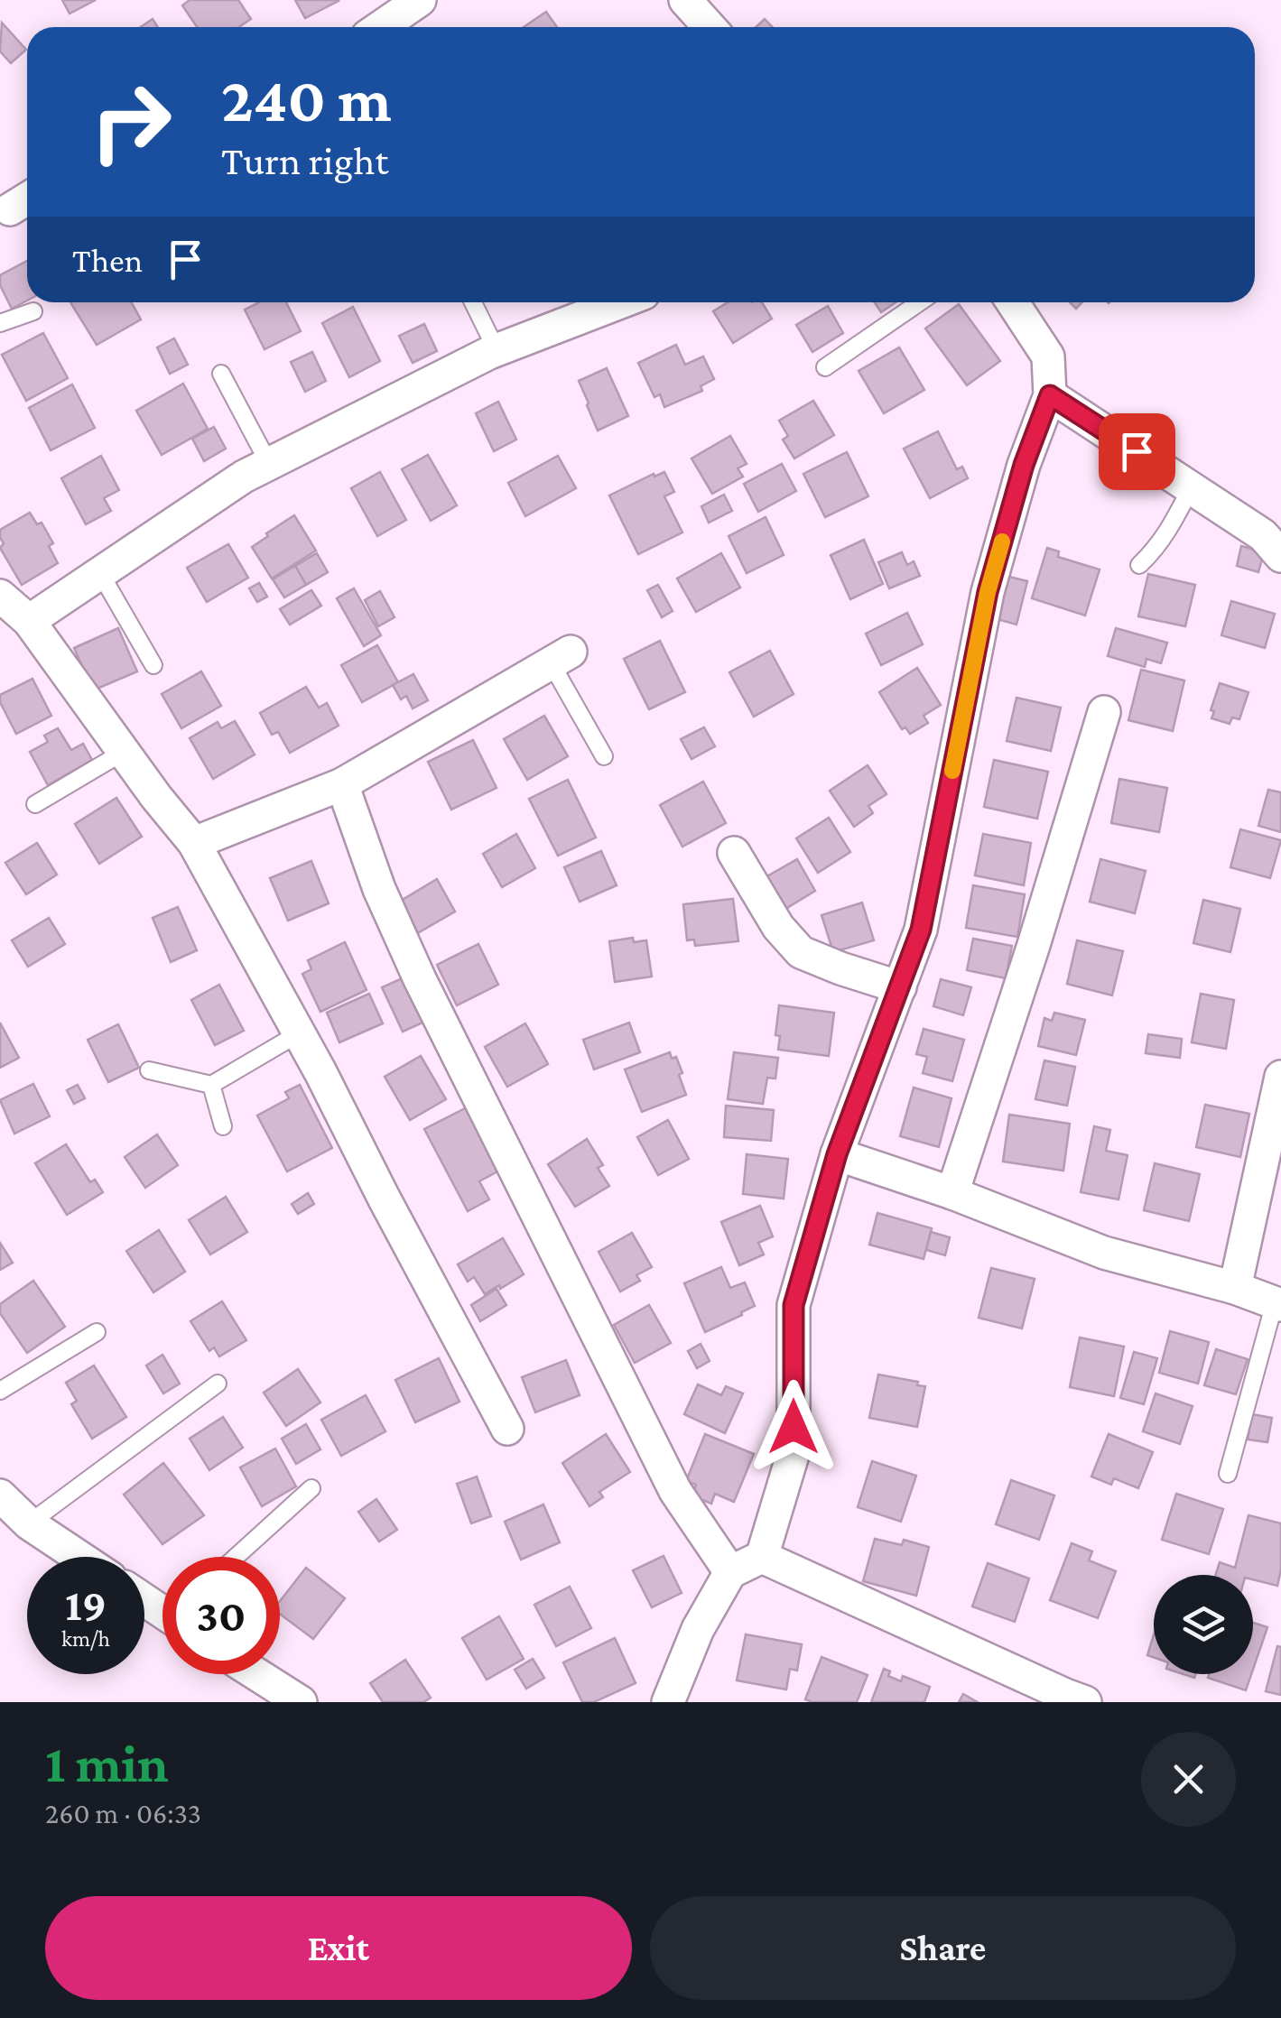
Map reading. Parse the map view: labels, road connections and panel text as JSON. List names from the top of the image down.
{
  "page": {
    "turn": ["240 m", "Turn right"],
    "then": "Then",
    "speed": "19 km/h",
    "limit": "30",
    "heading": ["1 min", "260 m · 06:33"],
    "buttons": ["Exit", "Share"]
  }
}
